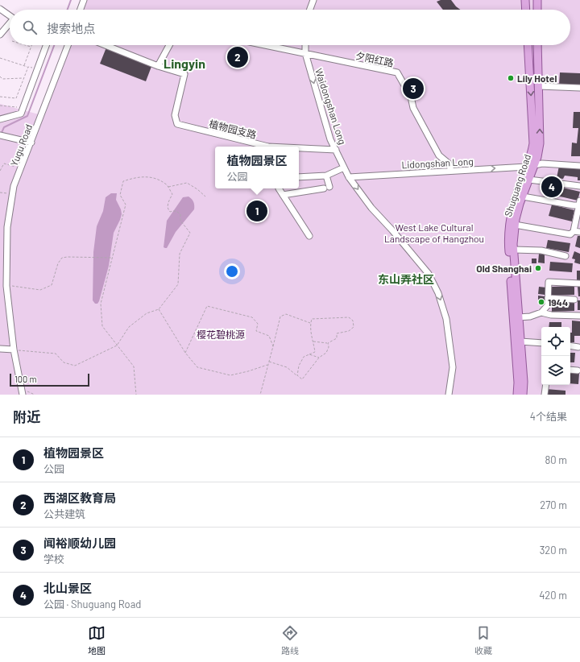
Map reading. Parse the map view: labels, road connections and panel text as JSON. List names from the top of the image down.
{
  "streets": {
    "main road": ["Shuguang Road"],
    "street": [
      "夕阳红路",
      "Waidongshan Long",
      "植物园支路",
      "Yugu Road",
      "Lidongshan Long"
    ]
  },
  "crossings": [
    ["夕阳红路", "Waidongshan Long"],
    ["夕阳红路", "Lidongshan Long"],
    ["Waidongshan Long", "植物园支路"],
    ["Waidongshan Long", "Lidongshan Long"],
    ["Lidongshan Long", "Shuguang Road"]
  ],
  "one_way": ["Waidongshan Long"],
  "districts": ["Lingyin", "东山弄社区"],
  "parks": ["West Lake Cultural Landscape of Hangzhou", "樱花碧桃源"],
  "places": ["Lily Hotel", "Old Shanghai", "1944"],
  "scale_bar": "100 m",
  "page": {
    "search": "搜索地点",
    "pins": [
      "2",
      "3",
      "4",
      "1"
    ],
    "popup": ["植物园景区", "公园"],
    "scale": "100 m",
    "heading": ["附近", "4个结果"],
    "list": [
      {
        "mark": "1",
        "name": "植物园景区",
        "note": "公园",
        "value": "80 m"
      },
      {
        "mark": "2",
        "name": "西湖区教育局",
        "note": "公共建筑",
        "value": "270 m"
      },
      {
        "mark": "3",
        "name": "闻裕顺幼儿园",
        "note": "学校",
        "value": "320 m"
      },
      {
        "mark": "4",
        "name": "北山景区",
        "note": "公园 · Shuguang Road",
        "value": "420 m"
      }
    ],
    "nav": ["地图", "路线", "收藏"]
  }
}
